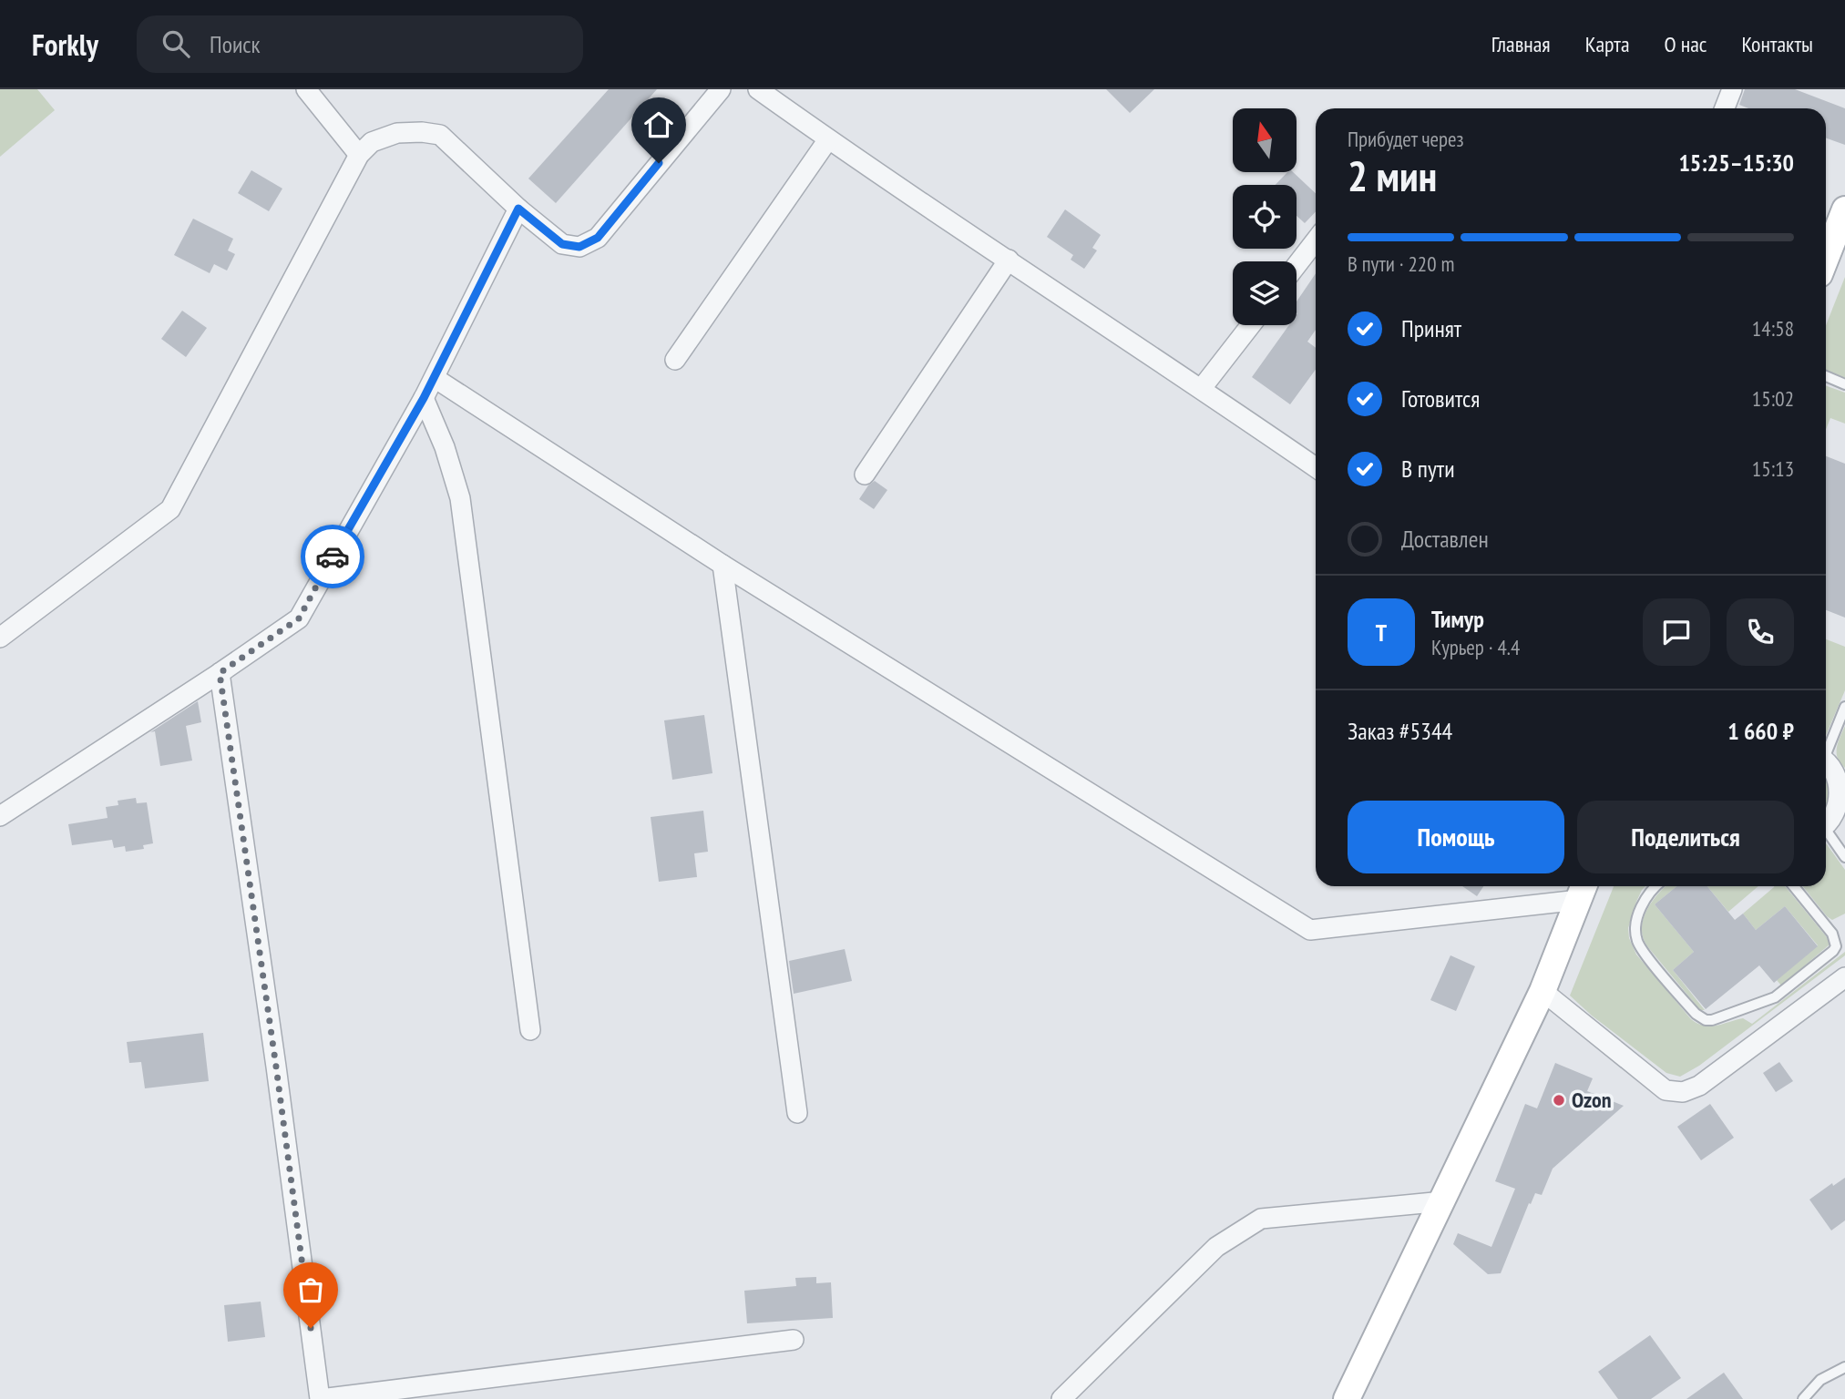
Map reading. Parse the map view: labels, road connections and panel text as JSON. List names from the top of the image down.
{
  "places": ["Ozon"],
  "north": "top",
  "page": {
    "header": "Forkly",
    "search": "Поиск",
    "nav": [
      "Главная",
      "Карта",
      "О нас",
      "Контакты"
    ],
    "heading": ["2 мин", "Прибудет через", "15:25–15:30"],
    "panel": [
      "Тимур",
      "Курьер · 4.4",
      "Заказ #5344",
      "1 660 ₽"
    ],
    "bar": "В пути · 220 m",
    "list": [
      ["Принят", "14:58"],
      ["Готовится", "15:02"],
      ["В пути", "15:13"],
      "Доставлен"
    ],
    "round": "Т",
    "buttons": ["Помощь", "Поделиться"]
  }
}
